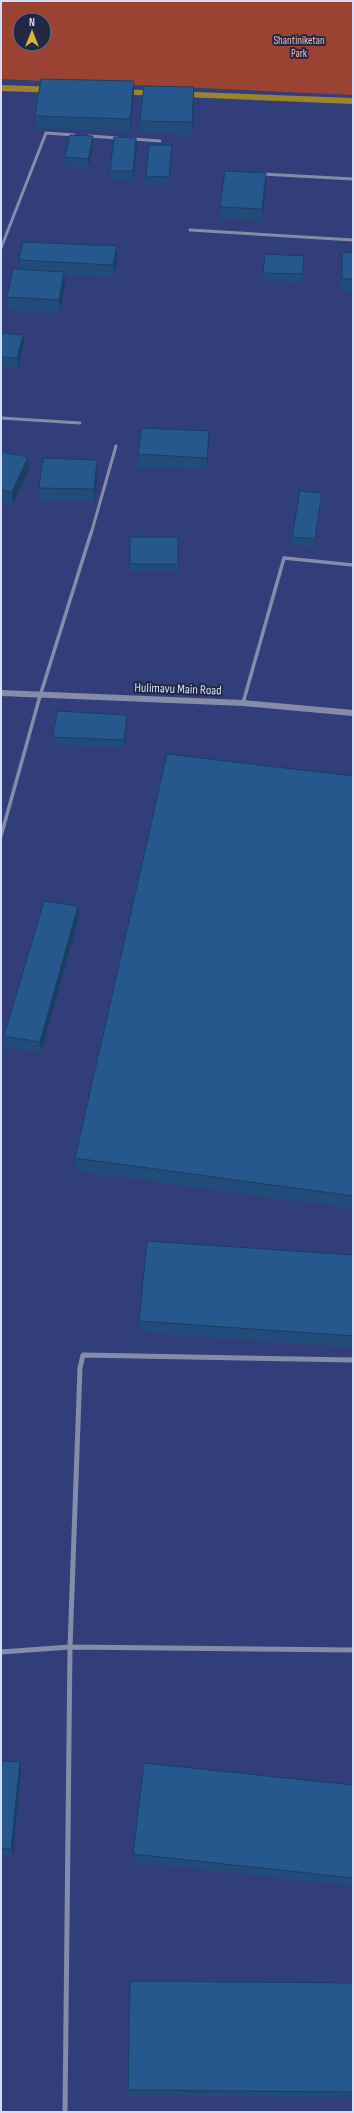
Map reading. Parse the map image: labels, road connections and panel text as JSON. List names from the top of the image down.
{
  "streets": {
    "street": ["Hulimavu Main Road"]
  },
  "parks": ["Shantiniketan Park"],
  "north": "top"
}
